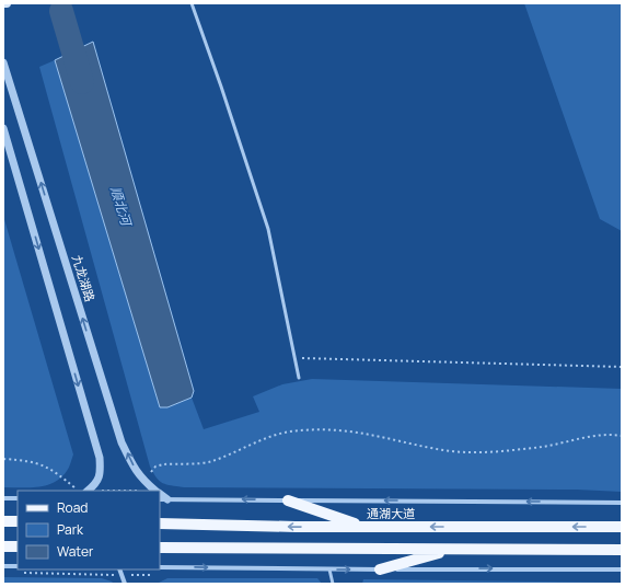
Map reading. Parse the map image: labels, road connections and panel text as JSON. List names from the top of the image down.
{
  "streets": {
    "main road": ["通湖大道"],
    "street": ["九龙湖路"]
  },
  "water": ["顺北河"],
  "legend": ["Road", "Park", "Water"]
}
